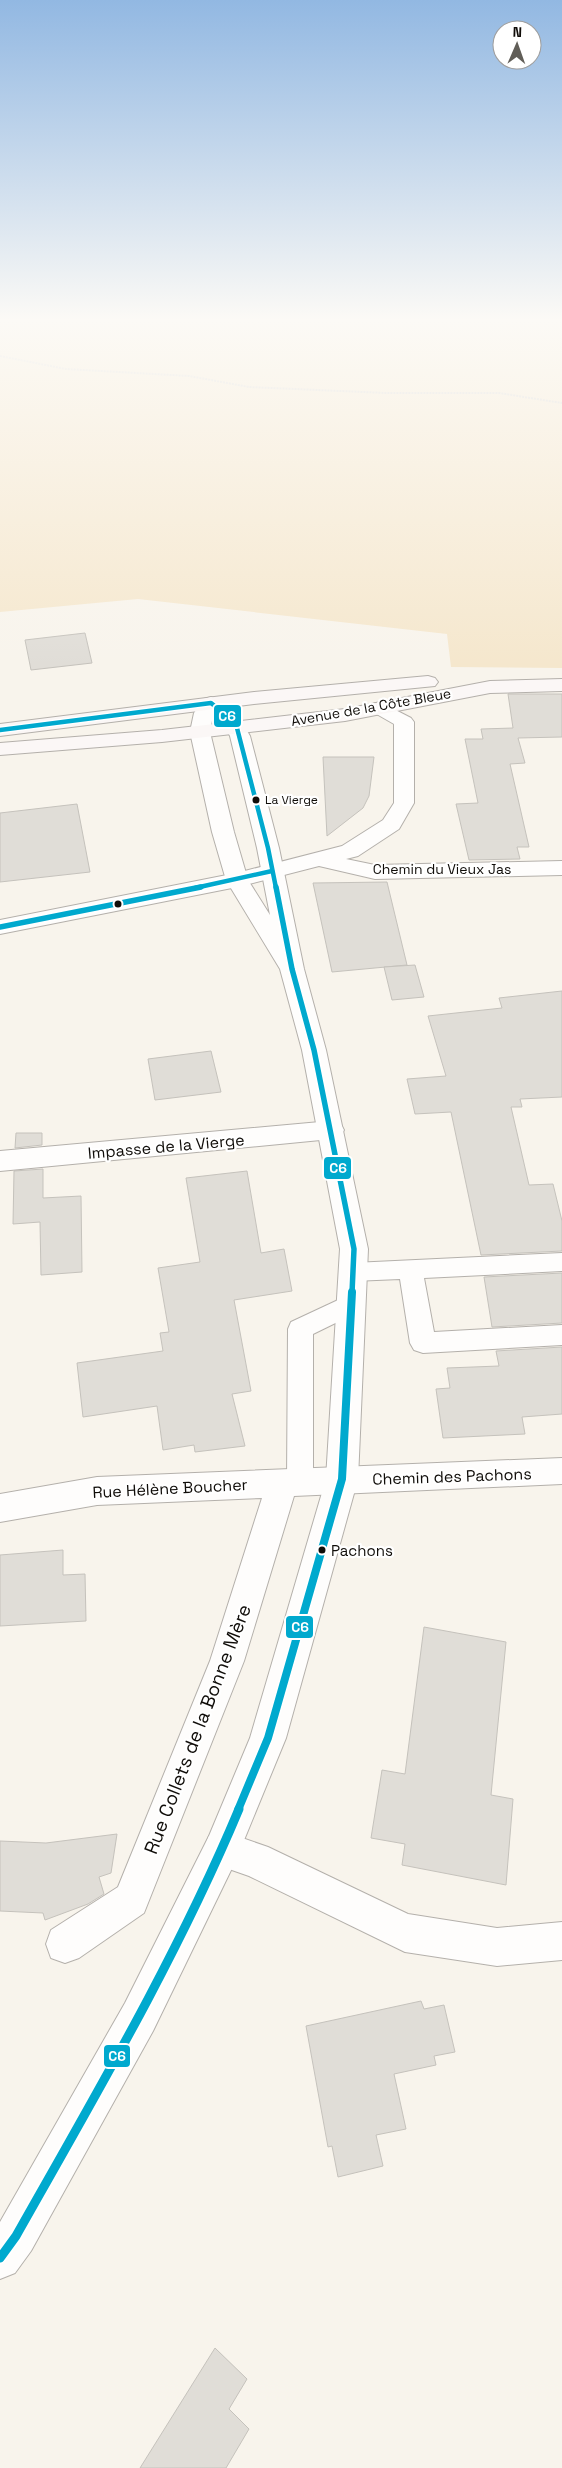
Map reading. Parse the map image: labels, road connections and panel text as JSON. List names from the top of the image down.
{
  "streets": {
    "main road": ["Avenue de la Côte Bleue"],
    "street": [
      "Chemin du Vieux Jas",
      "Impasse de la Vierge",
      "Chemin des Pachons",
      "Rue Hélène Boucher",
      "Rue Collets de la Bonne Mère"
    ]
  },
  "crossings": [
    ["Chemin des Pachons", "Rue Hélène Boucher"],
    ["Rue Hélène Boucher", "Rue Collets de la Bonne Mère"]
  ],
  "places": ["La Vierge", "Pachons"],
  "lines": ["transit line C6"],
  "north": "top"
}
